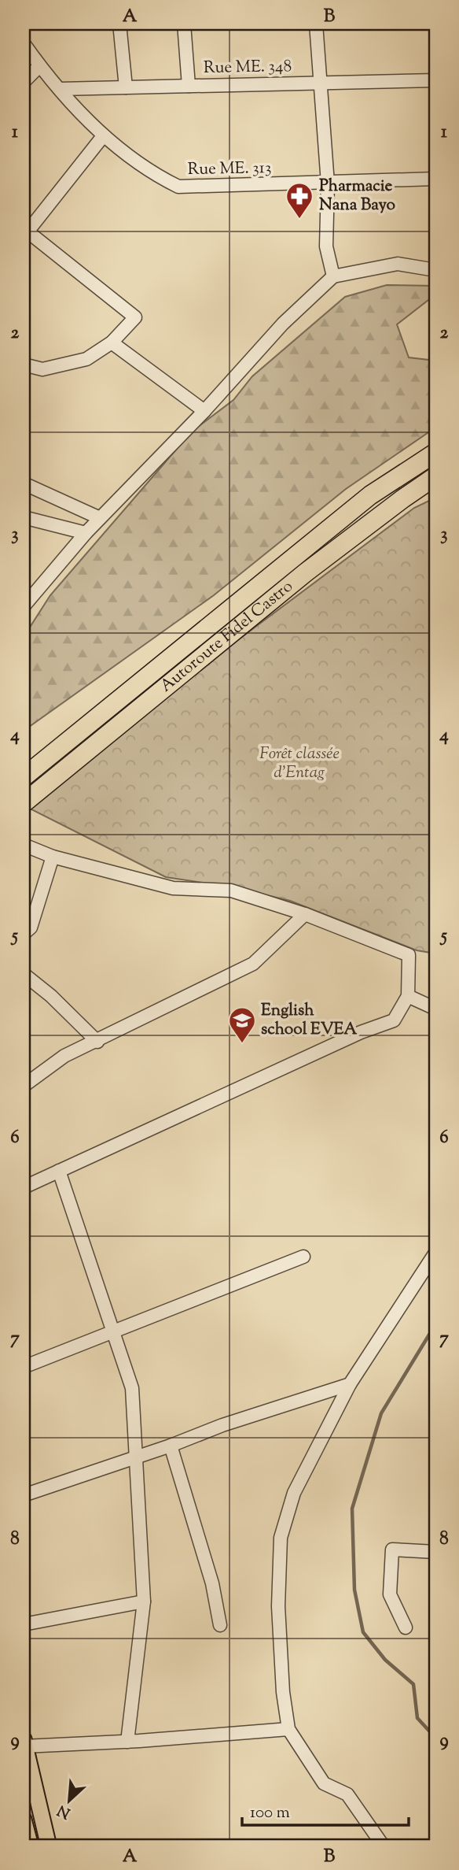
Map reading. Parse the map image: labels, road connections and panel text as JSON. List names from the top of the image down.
{
  "streets": {
    "highway": ["Autoroute Fidel Castro"],
    "street": ["Rue ME. 348", "Rue ME. 313"]
  },
  "crossings": [
    ["Rue ME. 348", "Rue ME. 313"]
  ],
  "parks": ["Forêt classée d'Entag"],
  "places": {
    "pharmacy": ["Pharmacie Nana Bayo"],
    "school or university": ["English school EVEA"]
  },
  "scale_bar": "100 m",
  "north": "bottom left",
  "grid": {
    "columns": ["A", "B"],
    "rows": [
      "1",
      "2",
      "3",
      "4",
      "5",
      "6",
      "7",
      "8",
      "9"
    ]
  }
}
